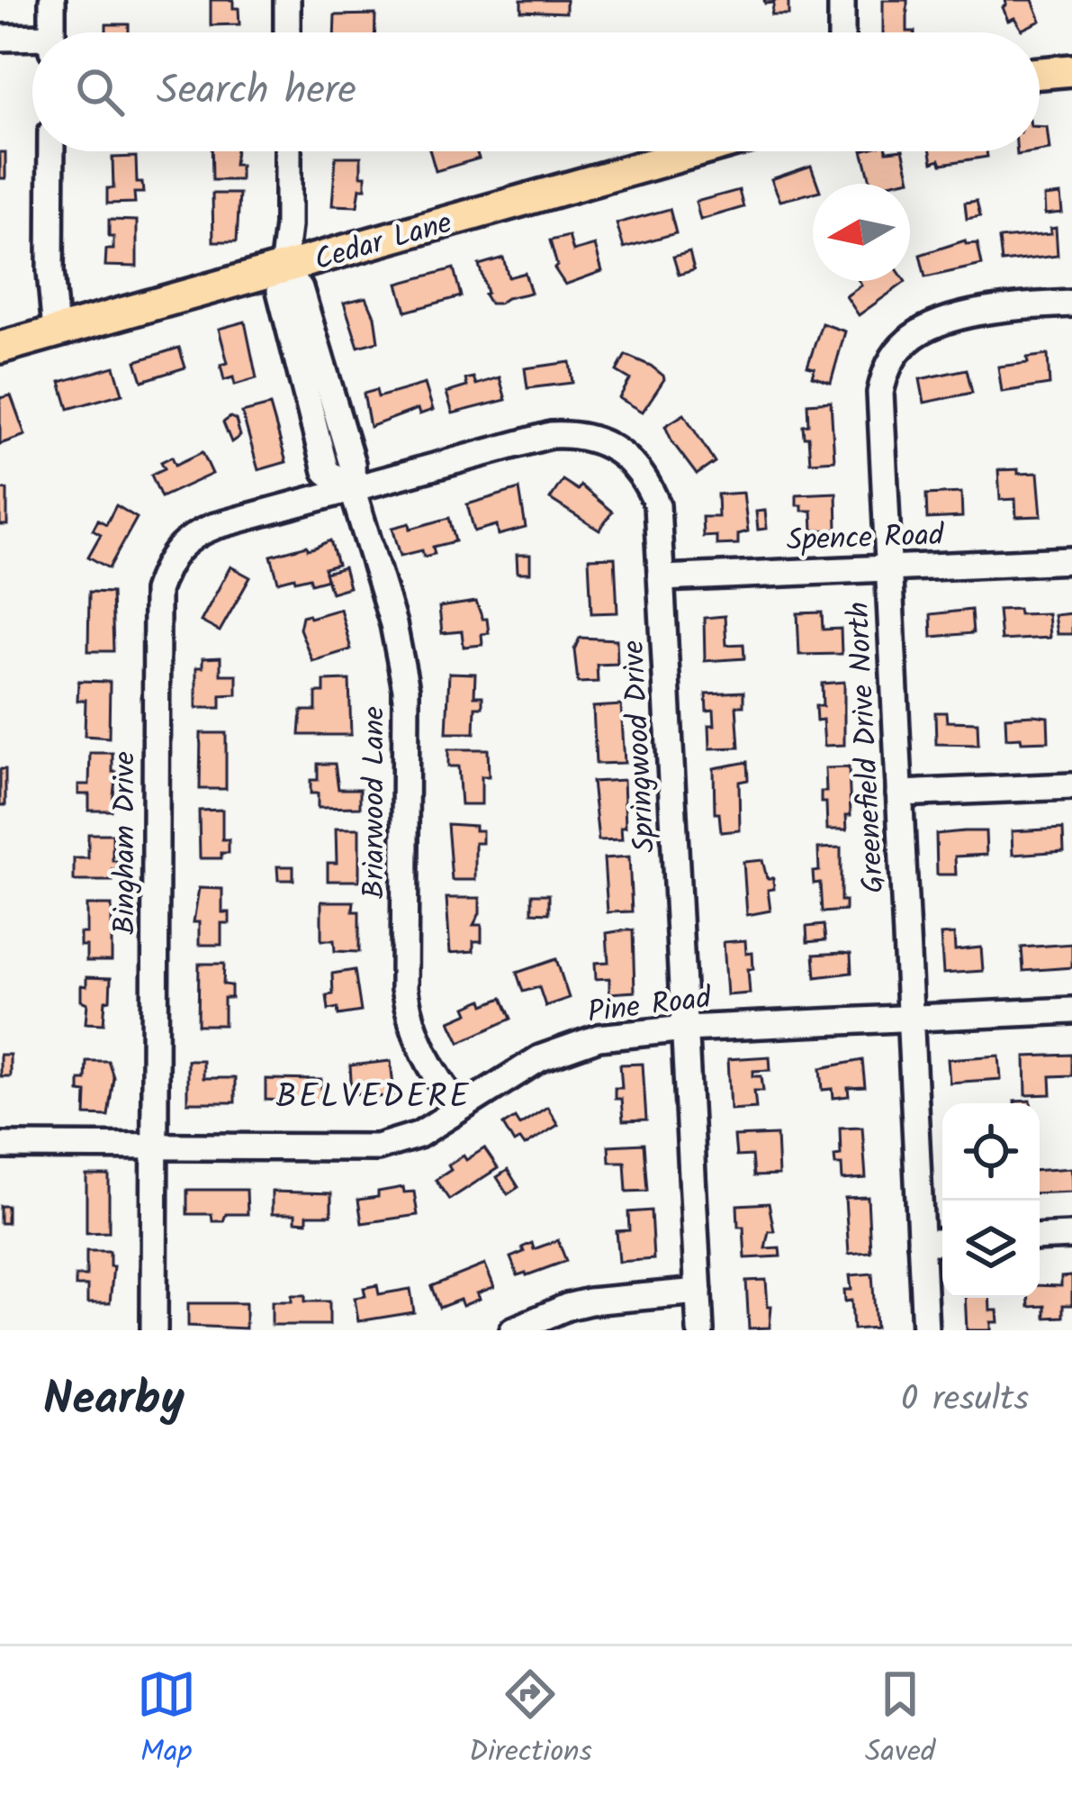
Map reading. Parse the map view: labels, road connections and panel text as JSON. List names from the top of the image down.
{
  "streets": {
    "main road": ["Cedar Lane"],
    "street": [
      "Spence Road",
      "Springwood Drive",
      "Greenefield Drive North",
      "Briarwood Lane",
      "Bingham Drive",
      "Pine Road"
    ]
  },
  "crossings": [
    ["Cedar Lane", "Briarwood Lane"],
    ["Spence Road", "Springwood Drive"],
    ["Spence Road", "Greenefield Drive North"],
    ["Springwood Drive", "Briarwood Lane"],
    ["Springwood Drive", "Bingham Drive"],
    ["Springwood Drive", "Pine Road"],
    ["Greenefield Drive North", "Pine Road"],
    ["Briarwood Lane", "Bingham Drive"],
    ["Briarwood Lane", "Pine Road"],
    ["Bingham Drive", "Pine Road"]
  ],
  "districts": ["BELVEDERE"],
  "north": "left",
  "page": {
    "search": "Search here",
    "heading": ["Nearby", "0 results"],
    "nav": ["Map", "Directions", "Saved"]
  }
}
